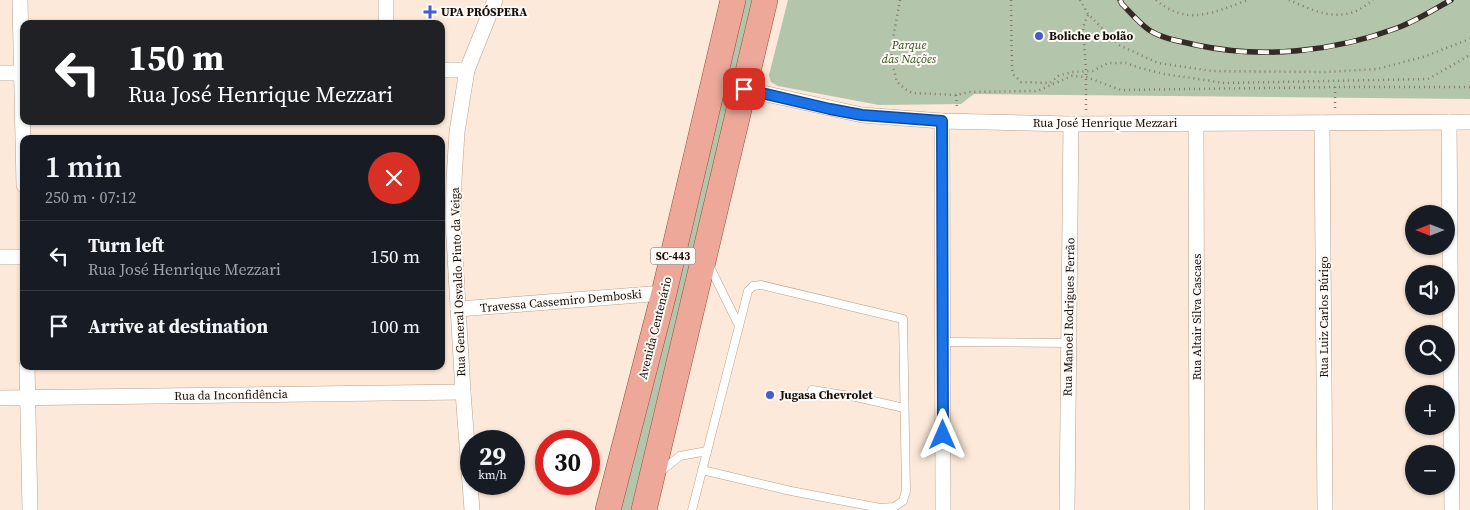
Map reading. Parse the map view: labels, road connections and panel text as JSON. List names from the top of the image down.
{
  "streets": {
    "main road": ["SC-443", "Avenida Centenário"],
    "street": [
      "Rua José Henrique Mezzari",
      "Rua General Osvaldo Pinto da Veiga",
      "Travessa Cassemiro Demboski",
      "Rua Manoel Rodrigues Ferrão",
      "Rua Altair Silva Cascaes",
      "Rua Luiz Carlos Búrigo",
      "Rua da Inconfidência"
    ]
  },
  "crossings": [
    ["Rua José Henrique Mezzari", "Rua Manoel Rodrigues Ferrão"],
    ["Rua José Henrique Mezzari", "Rua Altair Silva Cascaes"],
    ["Rua José Henrique Mezzari", "Rua Luiz Carlos Búrigo"],
    ["Rua General Osvaldo Pinto da Veiga", "Travessa Cassemiro Demboski"],
    ["Rua General Osvaldo Pinto da Veiga", "Rua da Inconfidência"],
    ["Travessa Cassemiro Demboski", "Avenida Centenário"]
  ],
  "parks": ["Parque das Nações"],
  "places": {
    "health": ["UPA PRÓSPERA"],
    "other": ["Boliche e bolão", "Jugasa Chevrolet"]
  },
  "north": "left",
  "page": {
    "turn": ["150 m", "Rua José Henrique Mezzari"],
    "heading": ["1 min", "250 m · 07:12"],
    "map_buttons": ["+", "−"],
    "list": [
      {
        "name": "Turn left",
        "note": "Rua José Henrique Mezzari",
        "value": "150 m"
      },
      {
        "name": "Arrive at destination",
        "value": "100 m"
      }
    ],
    "speed": "29 km/h",
    "limit": "30"
  }
}
